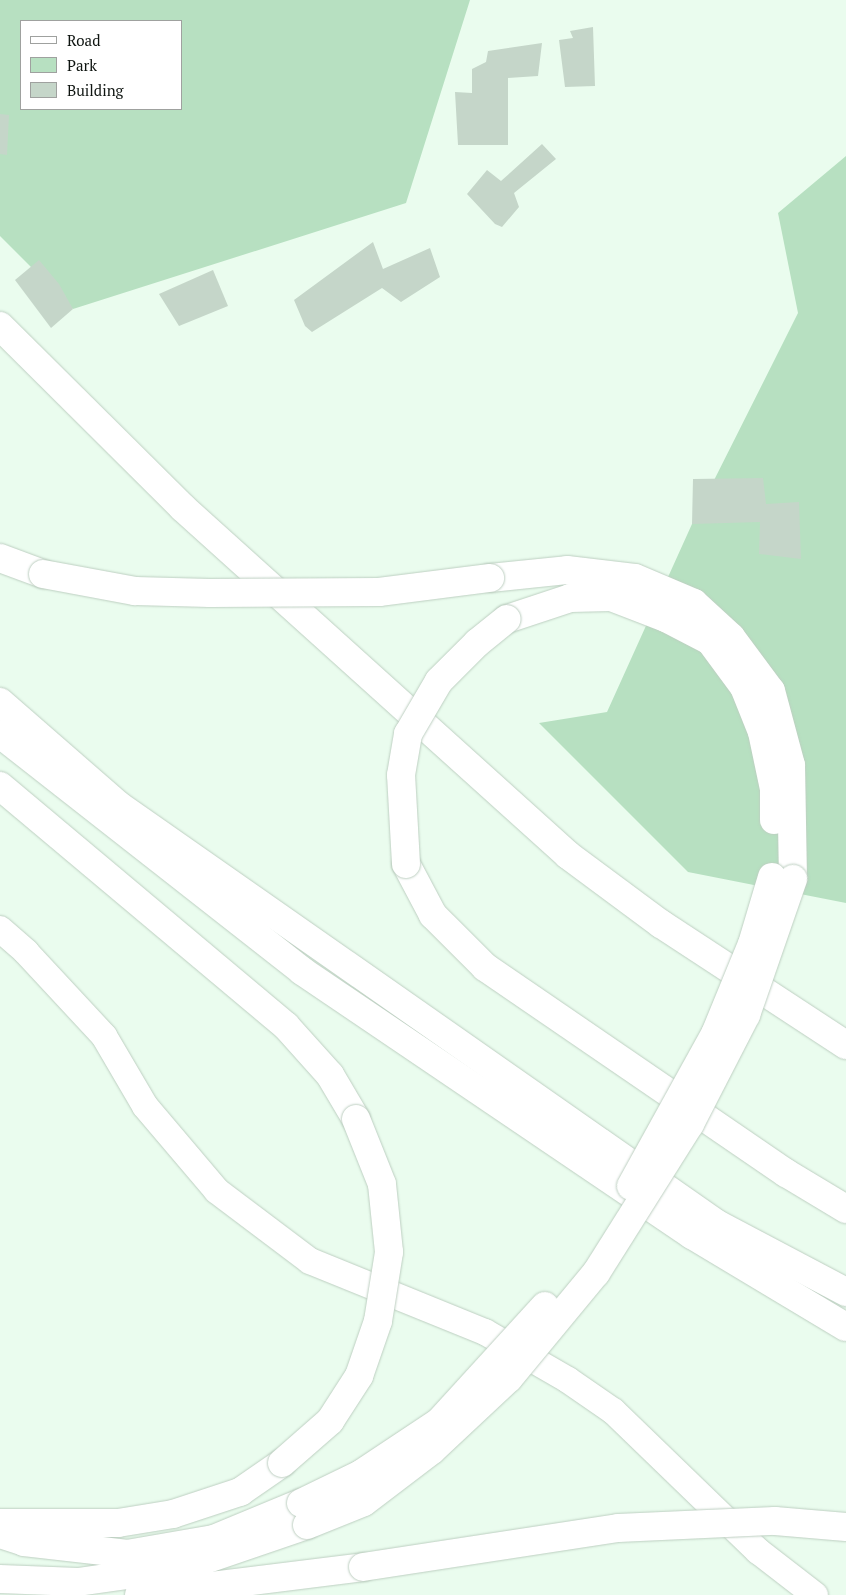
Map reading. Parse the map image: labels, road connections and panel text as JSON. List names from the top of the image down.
{
  "legend": ["Road", "Park", "Building"]
}
